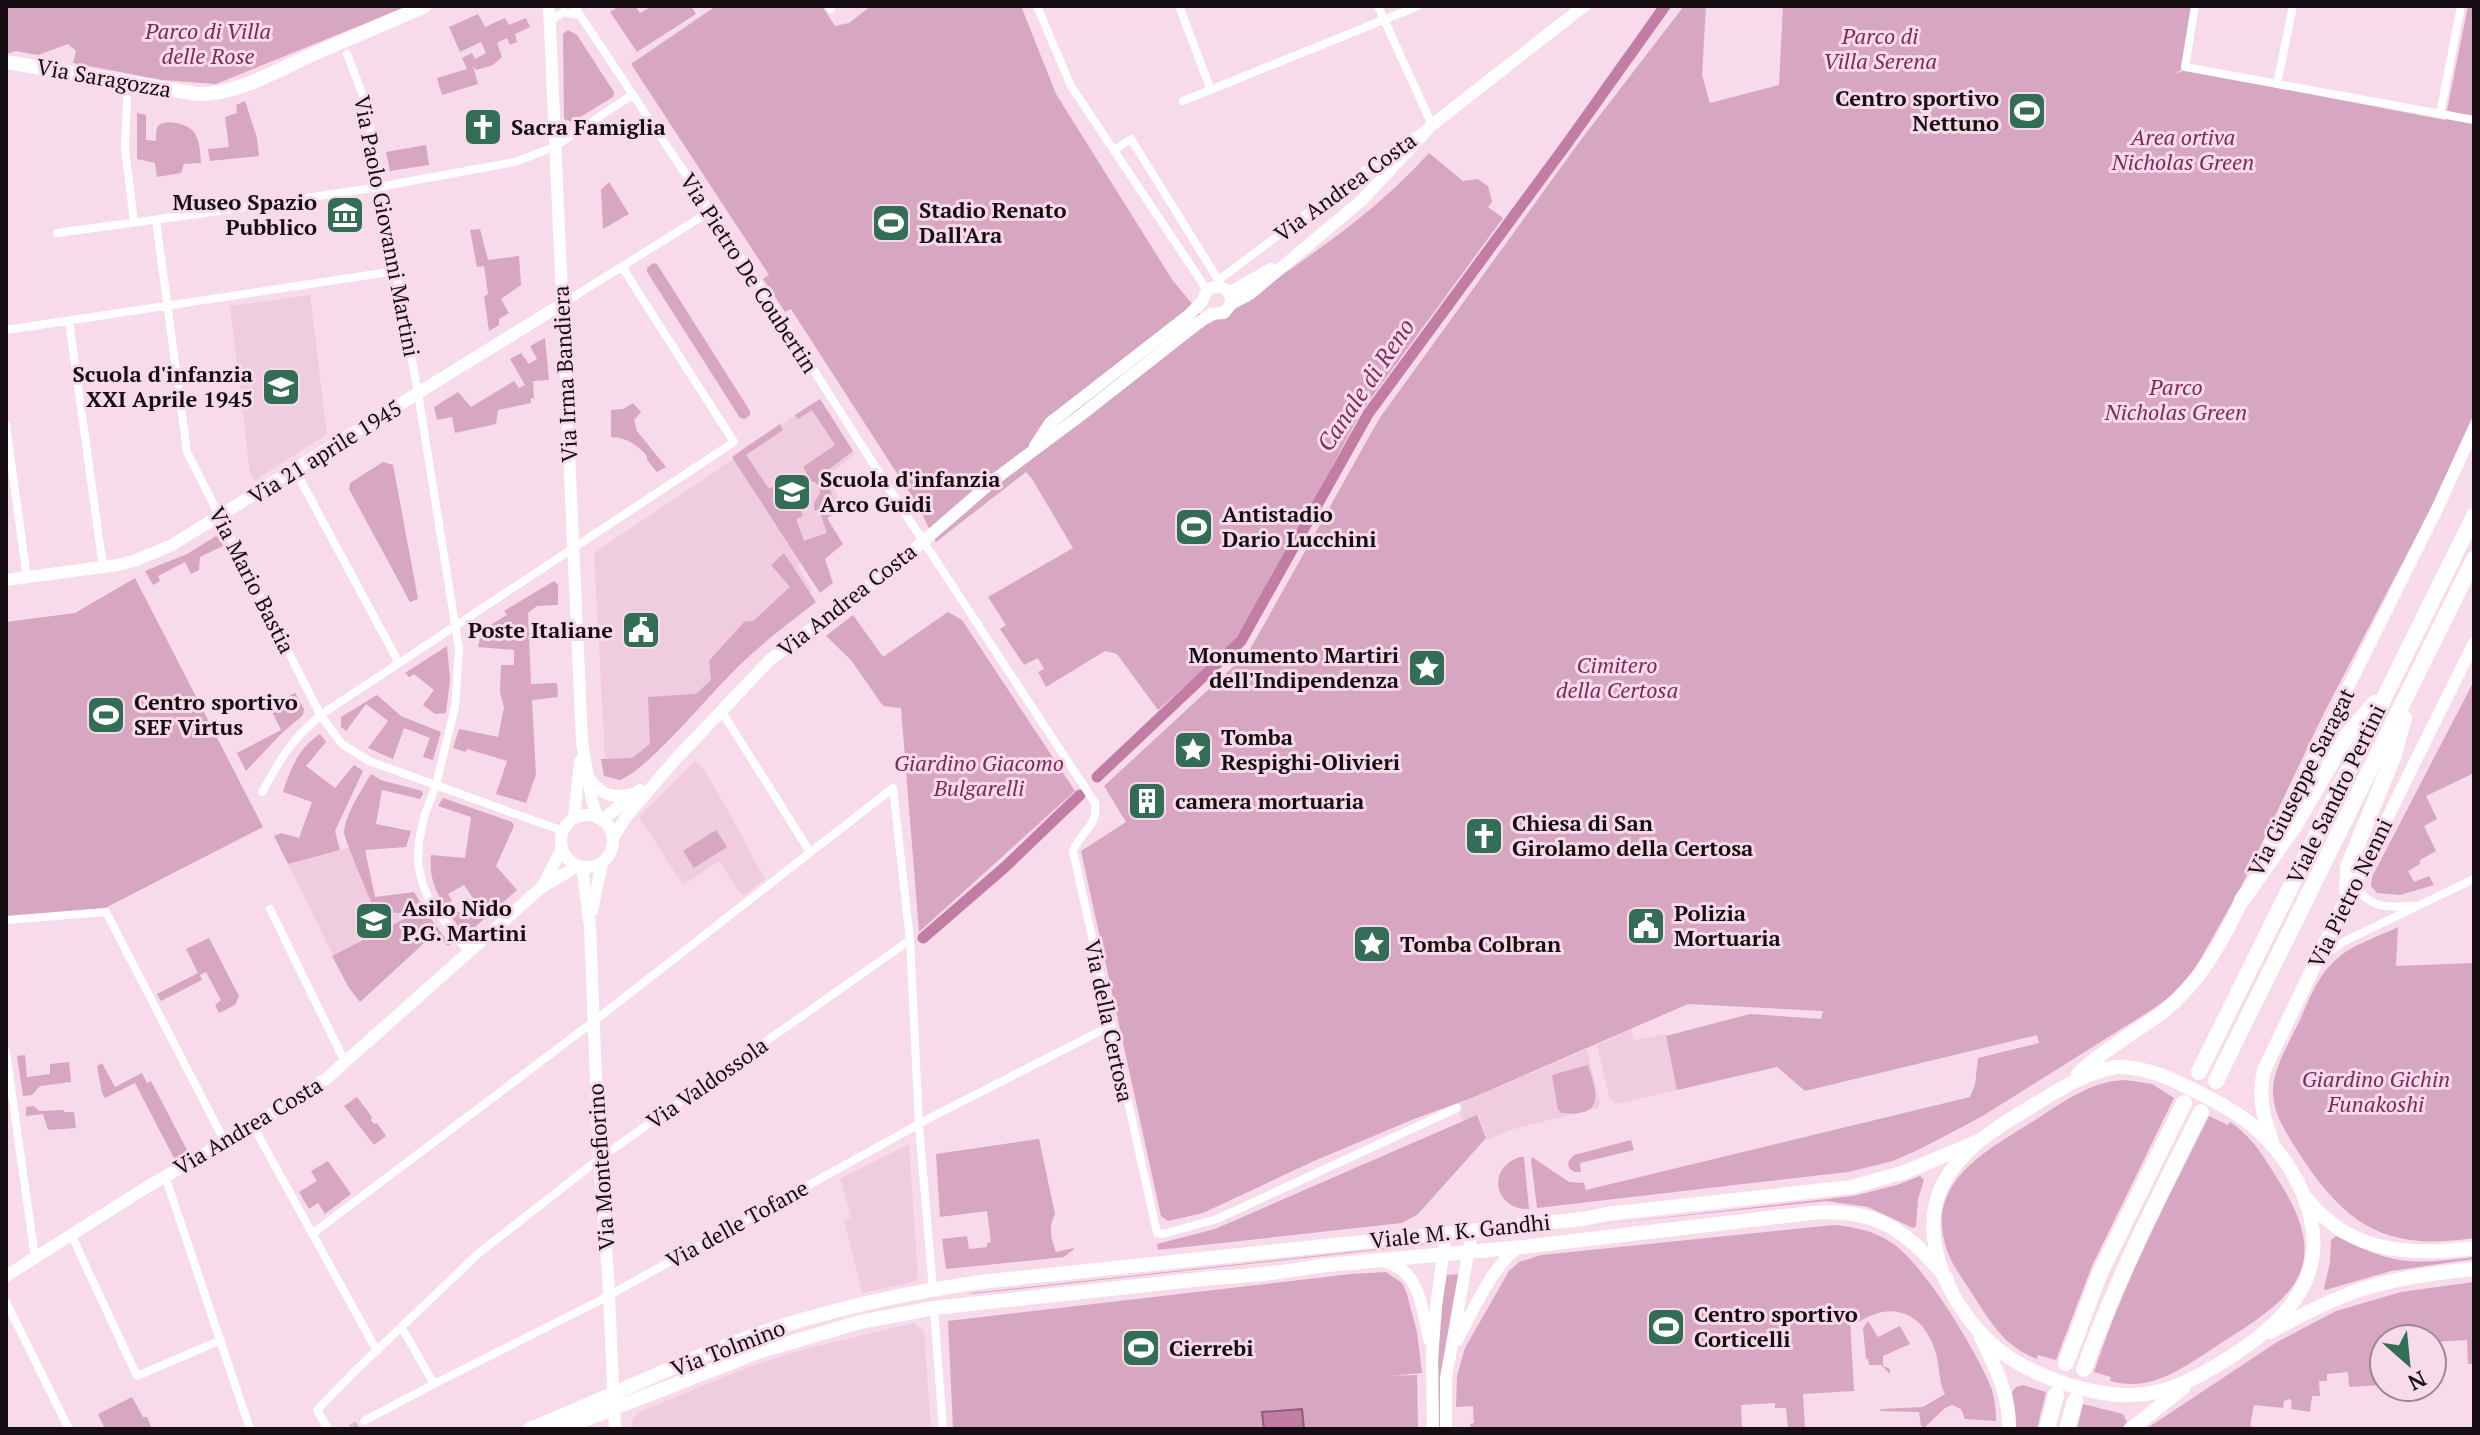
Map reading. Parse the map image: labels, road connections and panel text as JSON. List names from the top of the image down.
{
  "streets": {
    "highway": ["Viale Sandro Pertini"],
    "main road": [
      "Via Saragozza",
      "Via Andrea Costa",
      "Via Irma Bandiera",
      "Via 21 aprile 1945",
      "Via Giuseppe Saragat",
      "Via Pietro Nenni",
      "Via Montefiorino",
      "Viale M. K. Gandhi",
      "Via Tolmino"
    ],
    "street": [
      "Via Paolo Giovanni Martini",
      "Via Pietro De Coubertin",
      "Via Mario Bastia",
      "Via della Certosa",
      "Via Valdossola",
      "Via delle Tofane"
    ]
  },
  "crossings": [
    ["Via Saragozza", "Via Paolo Giovanni Martini"],
    ["Via Andrea Costa", "Via Paolo Giovanni Martini"],
    ["Via Andrea Costa", "Via Pietro De Coubertin"],
    ["Via Andrea Costa", "Via Irma Bandiera"],
    ["Via Andrea Costa", "Via Mario Bastia"],
    ["Via Andrea Costa", "Via della Certosa"],
    ["Via Andrea Costa", "Via Montefiorino"],
    ["Via Paolo Giovanni Martini", "Via 21 aprile 1945"],
    ["Via Paolo Giovanni Martini", "Via Mario Bastia"],
    ["Via Pietro De Coubertin", "Via 21 aprile 1945"],
    ["Via Pietro De Coubertin", "Via della Certosa"],
    ["Via Irma Bandiera", "Via 21 aprile 1945"],
    ["Via Irma Bandiera", "Via Mario Bastia"],
    ["Via Irma Bandiera", "Via Montefiorino"],
    ["Via 21 aprile 1945", "Via Mario Bastia"],
    ["Via Mario Bastia", "Via Montefiorino"],
    ["Via della Certosa", "Via delle Tofane"],
    ["Via Valdossola", "Via Montefiorino"],
    ["Via Montefiorino", "Via delle Tofane"],
    ["Via Montefiorino", "Via Tolmino"],
    ["Viale M. K. Gandhi", "Via Tolmino"]
  ],
  "water": ["Canale di Reno"],
  "parks": [
    "Parco di Villa delle Rose",
    "Parco di Villa Serena",
    "Area ortiva Nicholas Green",
    "Parco Nicholas Green",
    "Cimitero della Certosa",
    "Giardino Giacomo Bulgarelli",
    "Giardino Gichin Funakoshi"
  ],
  "places": {
    "sports": [
      "Centro sportivo Nettuno",
      "Stadio Renato Dall'Ara",
      "Antistadio Dario Lucchini",
      "Centro sportivo SEF Virtus",
      "Centro sportivo Corticelli",
      "Cierrebi"
    ],
    "church": ["Sacra Famiglia", "Chiesa di San Girolamo della Certosa"],
    "museum": ["Museo Spazio Pubblico"],
    "school or university": ["Scuola d'infanzia XXI Aprile 1945", "Scuola d'infanzia Arco Guidi", "Asilo Nido P.G. Martini"],
    "public building": ["Poste Italiane", "Polizia Mortuaria"],
    "place": ["Monumento Martiri dell'Indipendenza", "Tomba Respighi-Olivieri", "Tomba Colbran"],
    "building": ["camera mortuaria"]
  },
  "north": "bottom right"
}
